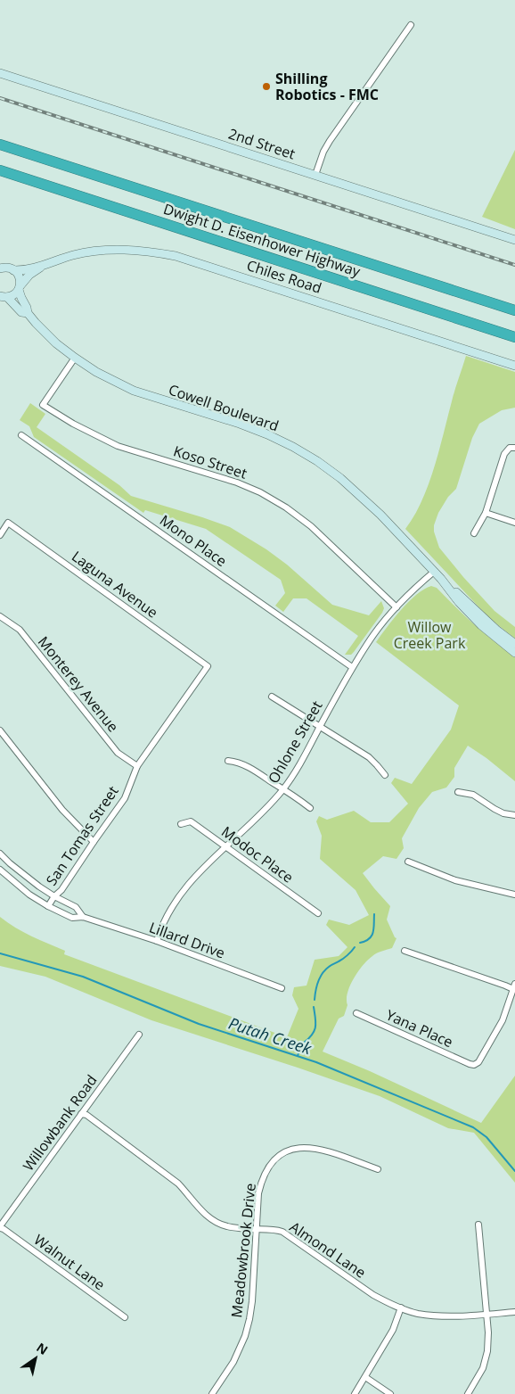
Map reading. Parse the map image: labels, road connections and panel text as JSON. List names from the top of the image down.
{
  "streets": {
    "highway": ["Dwight D. Eisenhower Highway"],
    "street": [
      "2nd Street",
      "Chiles Road",
      "Cowell Boulevard",
      "Koso Street",
      "Mono Place",
      "Laguna Avenue",
      "Monterey Avenue",
      "Ohlone Street",
      "San Tomas Street",
      "Modoc Place",
      "Lillard Drive",
      "Yana Place",
      "Willowbank Road",
      "Almond Lane",
      "Meadowbrook Drive",
      "Walnut Lane"
    ]
  },
  "crossings": [
    ["Cowell Boulevard", "Koso Street"],
    ["Cowell Boulevard", "Ohlone Street"],
    ["Koso Street", "Ohlone Street"],
    ["Mono Place", "Ohlone Street"],
    ["Laguna Avenue", "San Tomas Street"],
    ["Monterey Avenue", "San Tomas Street"],
    ["Ohlone Street", "Modoc Place"],
    ["Ohlone Street", "Lillard Drive"],
    ["San Tomas Street", "Lillard Drive"],
    ["Willowbank Road", "Almond Lane"],
    ["Willowbank Road", "Walnut Lane"],
    ["Almond Lane", "Meadowbrook Drive"]
  ],
  "water": ["Putah Creek"],
  "parks": ["Willow Creek Park"],
  "places": ["Shilling Robotics - FMC"],
  "north": "top right"
}
